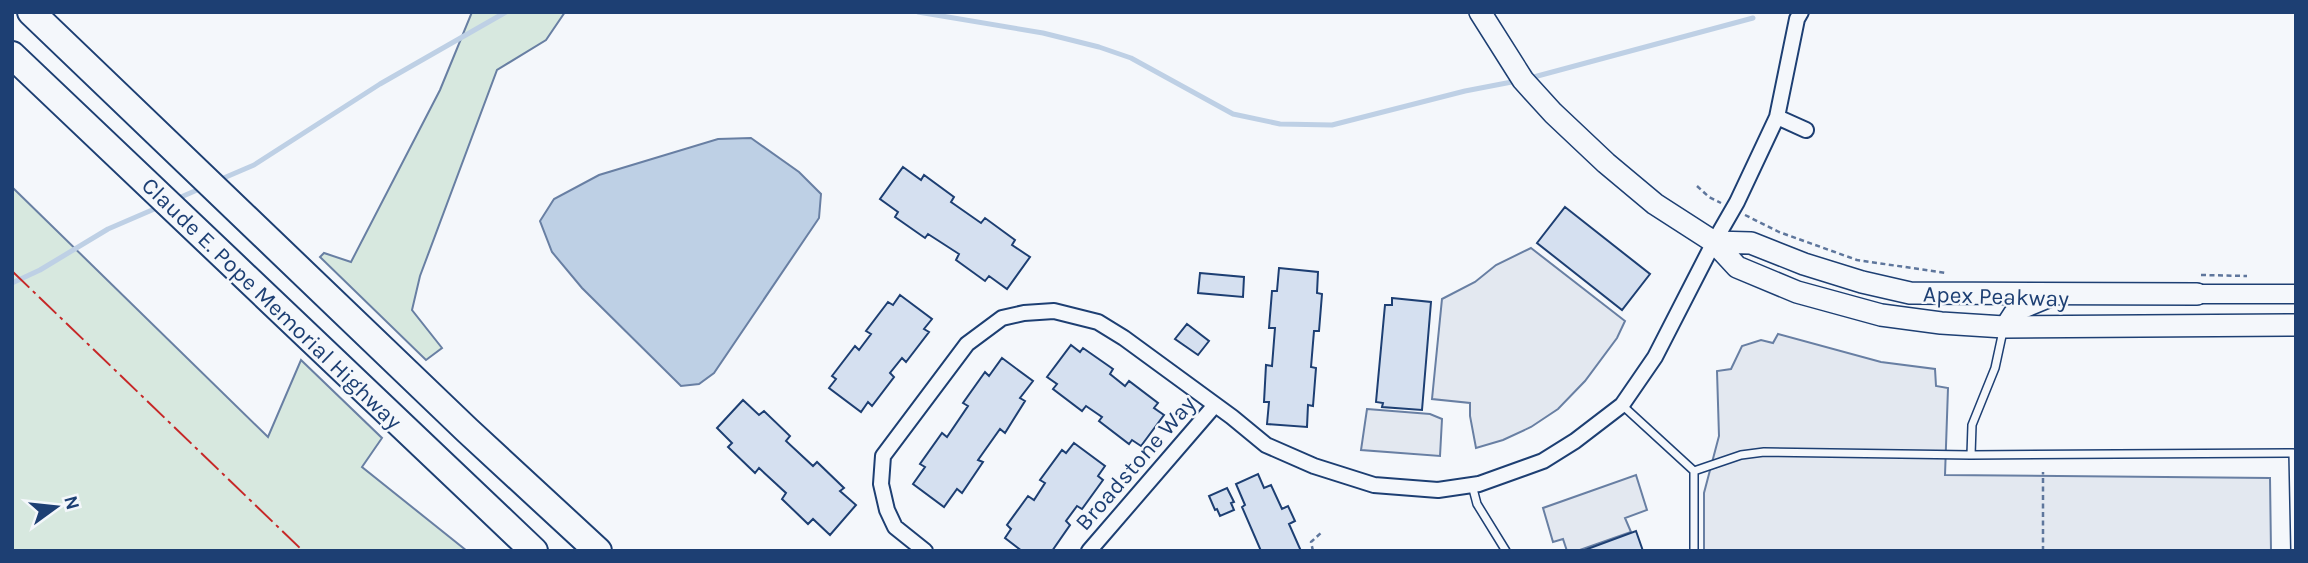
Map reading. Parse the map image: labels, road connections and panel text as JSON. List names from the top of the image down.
{
  "streets": {
    "highway": ["Claude E. Pope Memorial Highway"],
    "main road": ["Apex Peakway"],
    "street": ["Broadstone Way"]
  },
  "crossings": [
    ["Apex Peakway", "Broadstone Way"]
  ],
  "north": "right"
}
